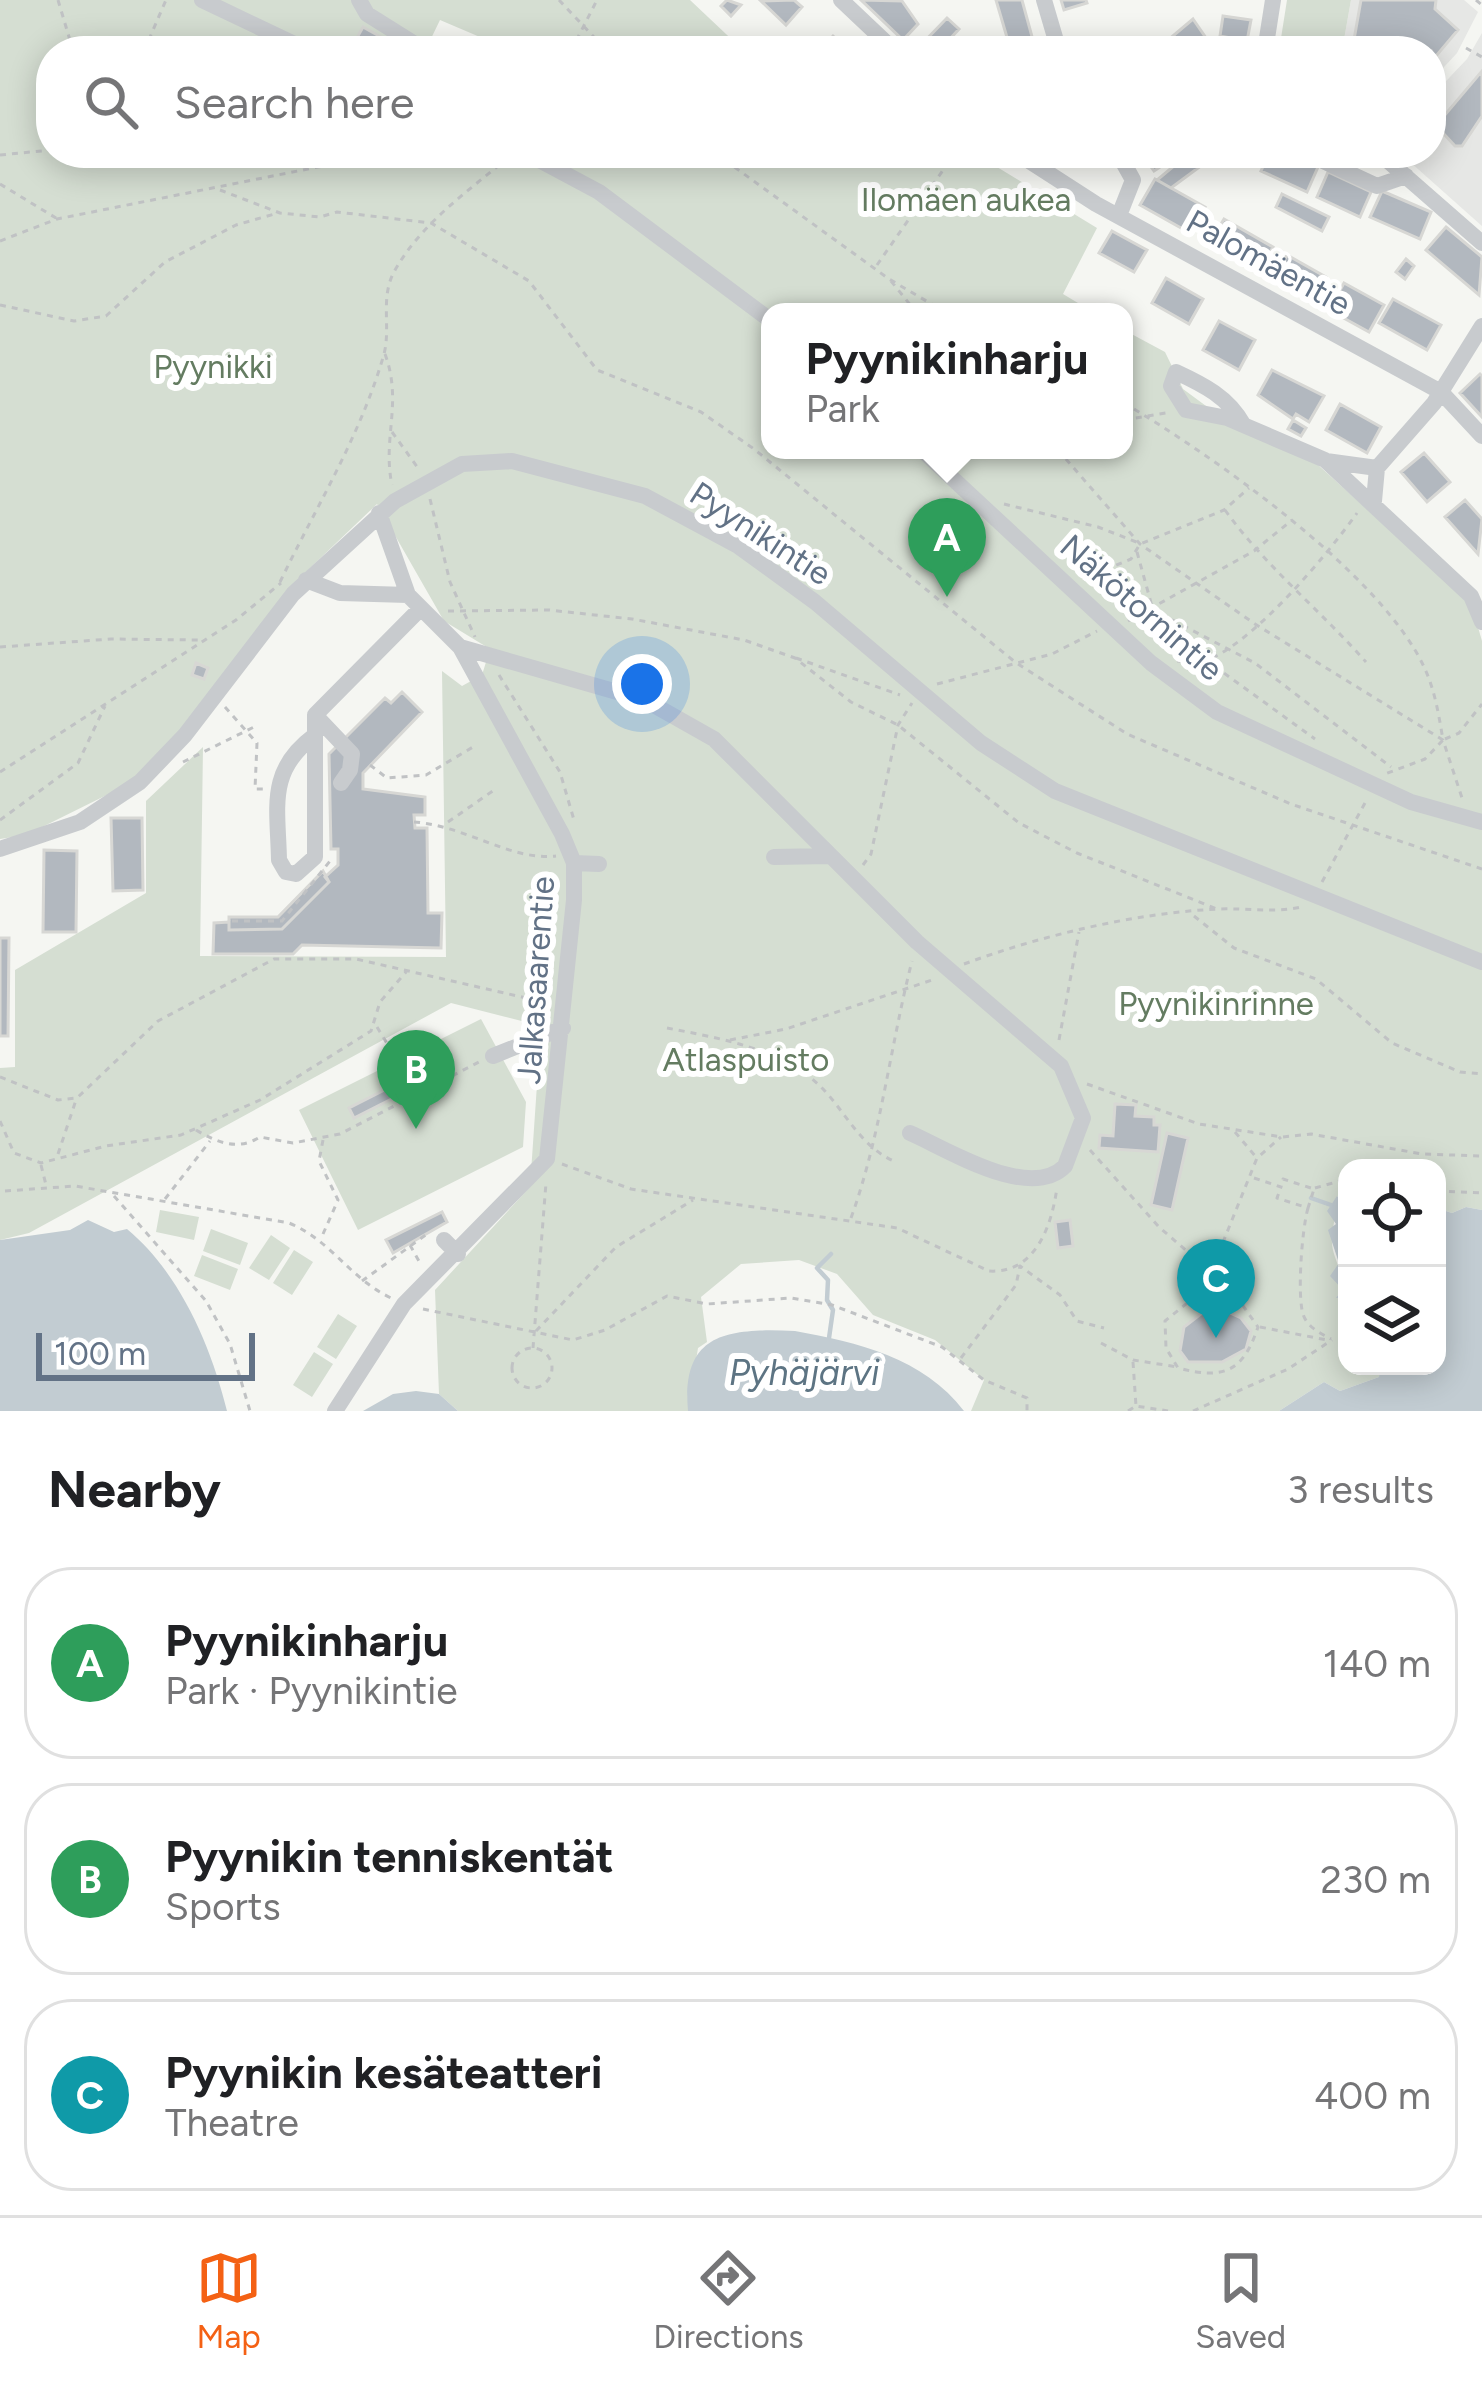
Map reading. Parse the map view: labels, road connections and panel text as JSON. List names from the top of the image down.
{
  "streets": {
    "street": [
      "Palomäentie",
      "Pyynikintie",
      "Näkötornintie",
      "Jalkasaarentie"
    ]
  },
  "crossings": [
    ["Pyynikintie", "Jalkasaarentie"]
  ],
  "water": ["Pyhäjärvi"],
  "parks": [
    "Ilomäen aukea",
    "Pyynikki",
    "Pyynikinrinne",
    "Atlaspuisto"
  ],
  "scale_bar": "100 m",
  "page": {
    "search": "Search here",
    "popup": ["Pyynikinharju", "Park"],
    "pins": ["A", "B", "C"],
    "scale": "100 m",
    "heading": ["Nearby", "3 results"],
    "list": [
      {
        "mark": "A",
        "name": "Pyynikinharju",
        "note": "Park · Pyynikintie",
        "value": "140 m"
      },
      {
        "mark": "B",
        "name": "Pyynikin tenniskentät",
        "note": "Sports",
        "value": "230 m"
      },
      {
        "mark": "C",
        "name": "Pyynikin kesäteatteri",
        "note": "Theatre",
        "value": "400 m"
      }
    ],
    "nav": ["Map", "Directions", "Saved"]
  }
}
